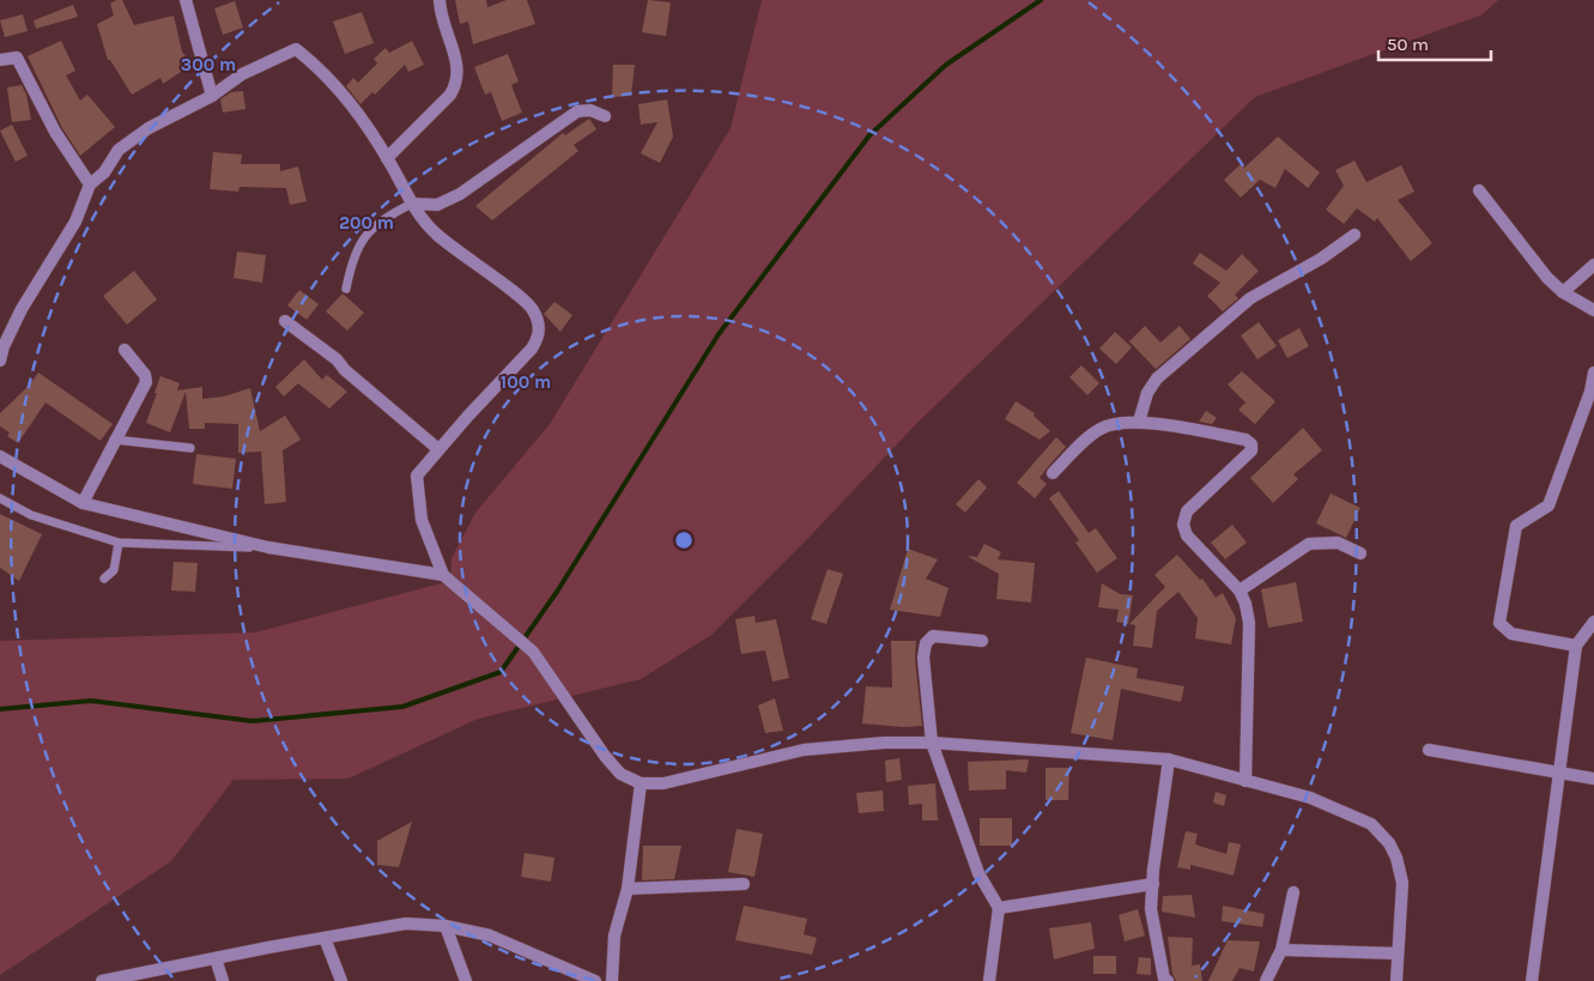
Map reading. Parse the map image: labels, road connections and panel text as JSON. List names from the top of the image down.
{
  "scale_bar": "50 m",
  "rings": ["300 m", "200 m", "100 m"]
}
